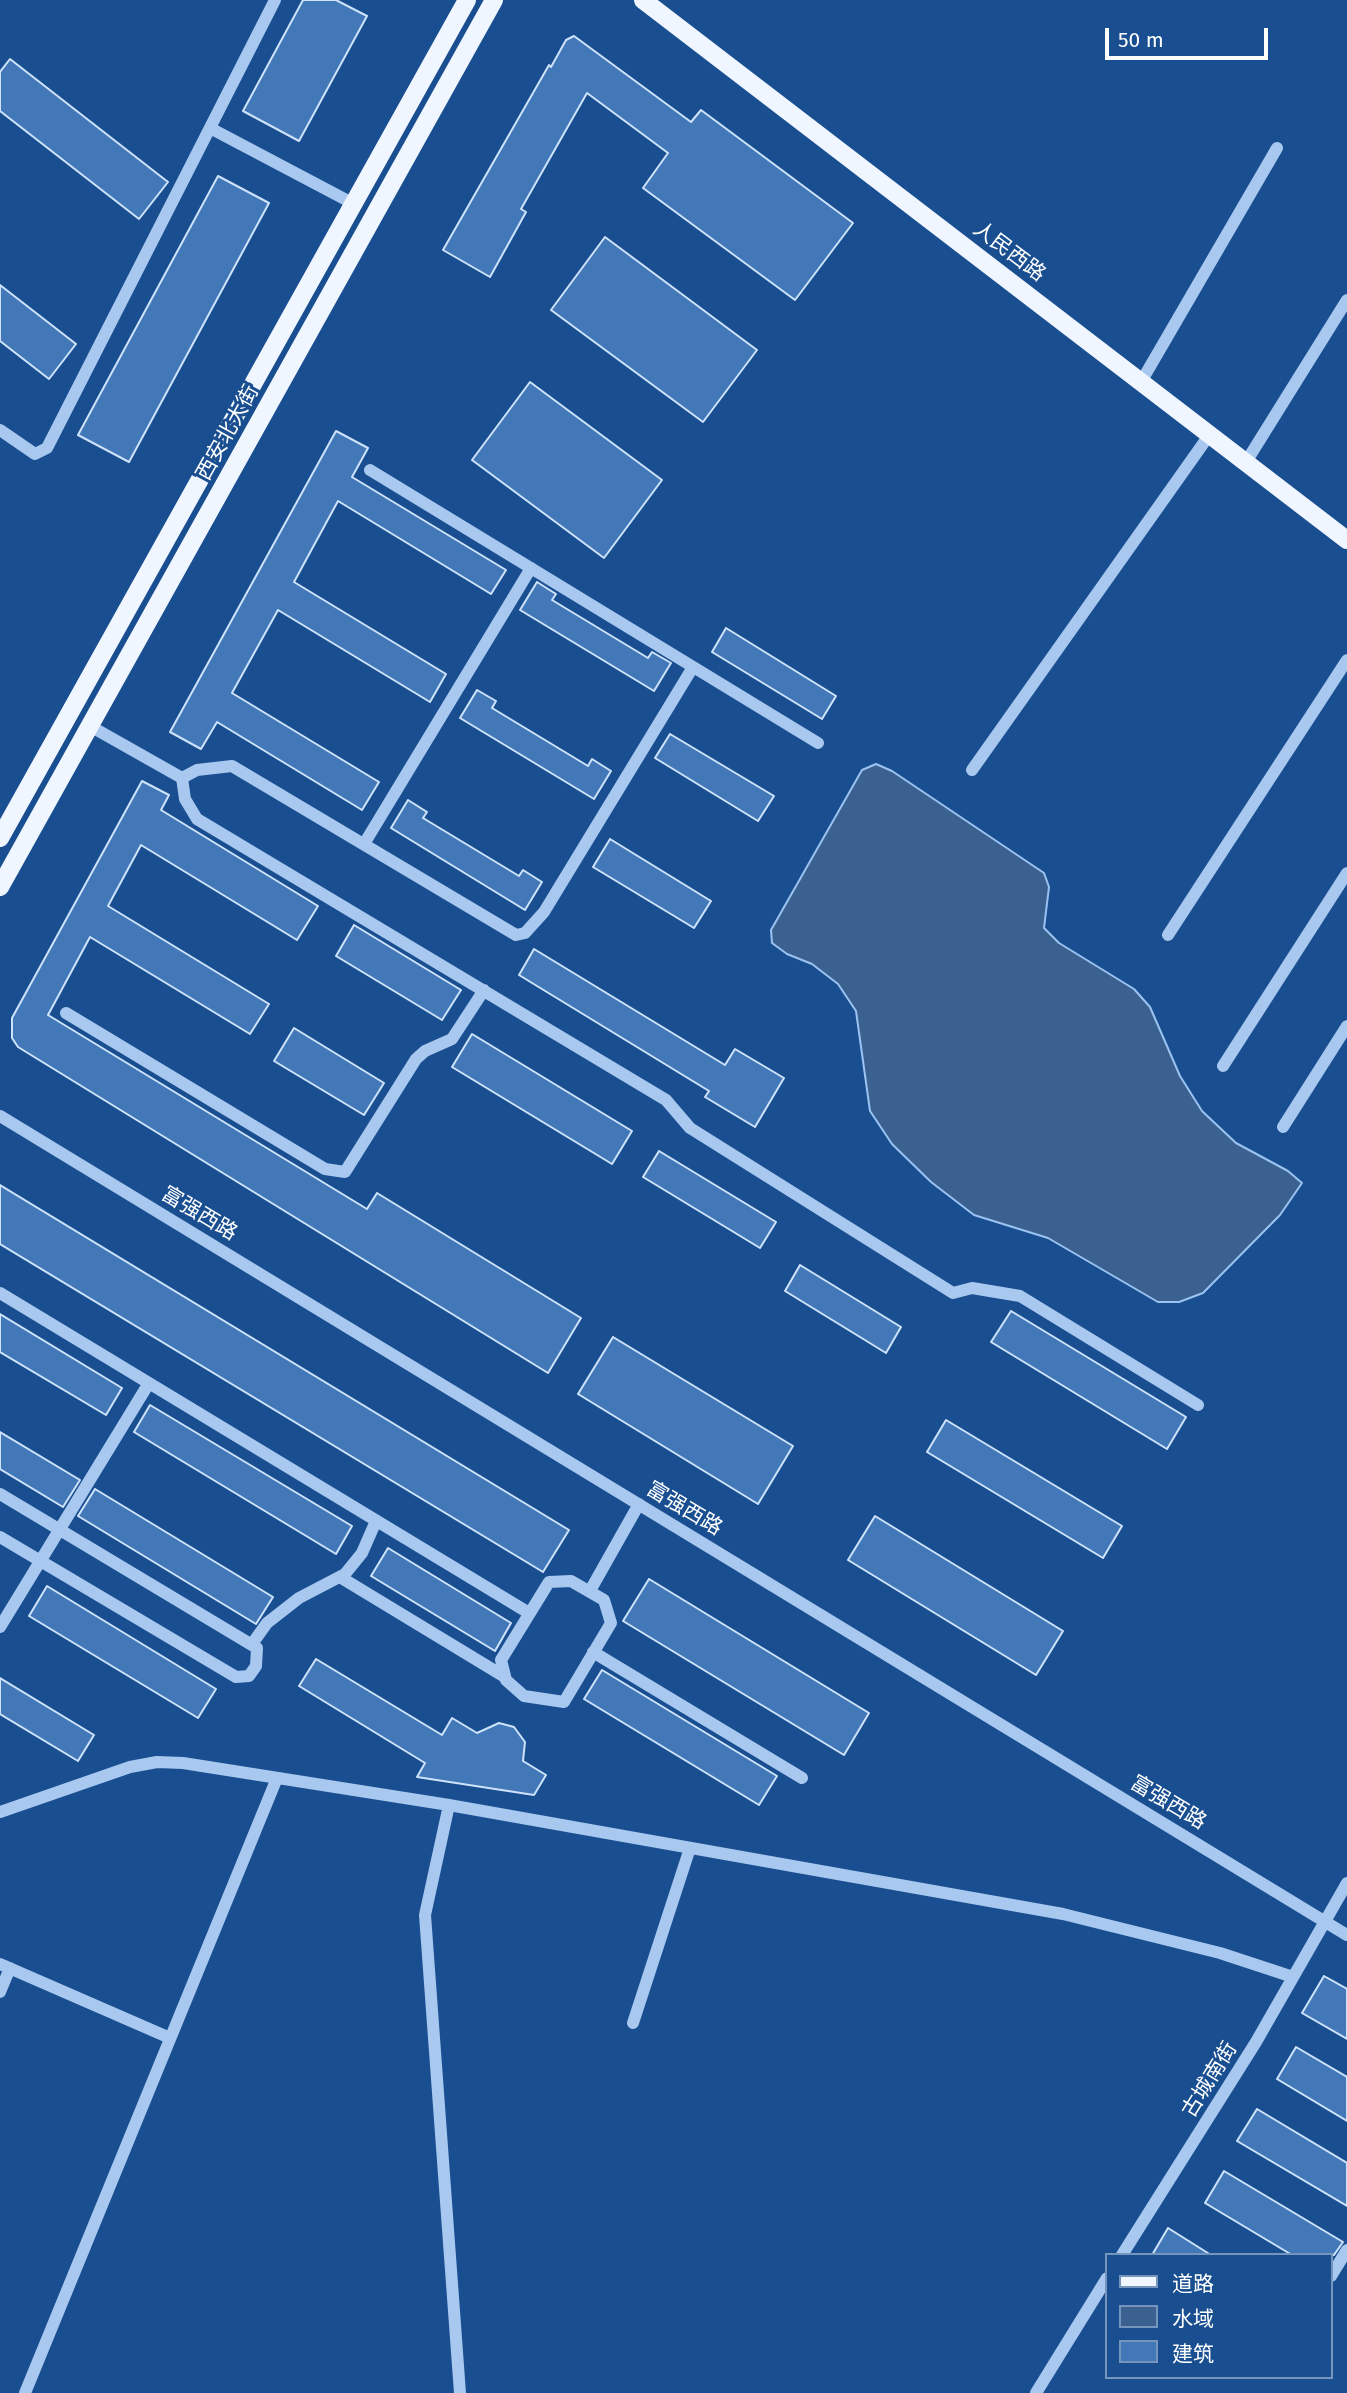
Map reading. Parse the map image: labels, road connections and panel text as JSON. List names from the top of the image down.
{
  "streets": {
    "main road": ["人民西路", "西安北大街"],
    "street": ["富强西路", "古城南街"]
  },
  "crossings": [
    ["富强西路", "古城南街"]
  ],
  "legend": ["道路", "水域", "建筑"],
  "scale_bar": "50 m"
}
